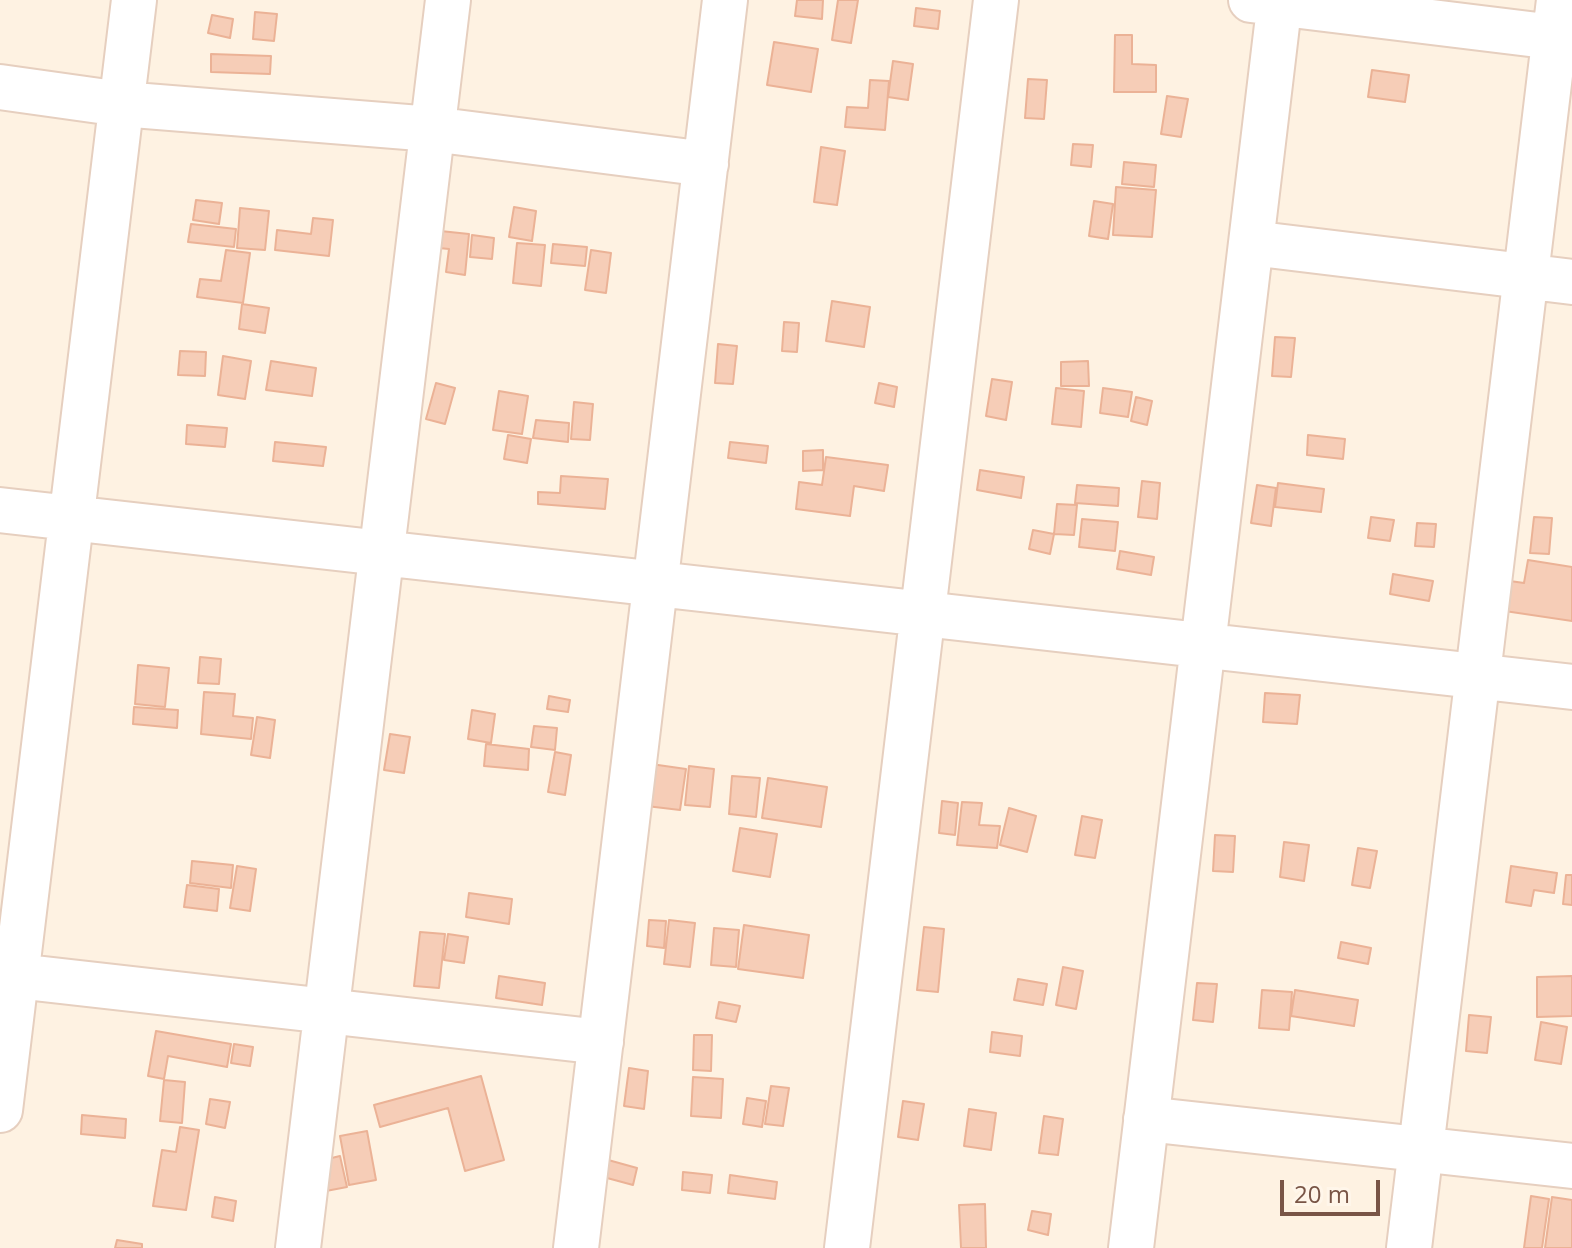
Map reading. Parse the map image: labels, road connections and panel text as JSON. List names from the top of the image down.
{
  "scale_bar": "20 m"
}
